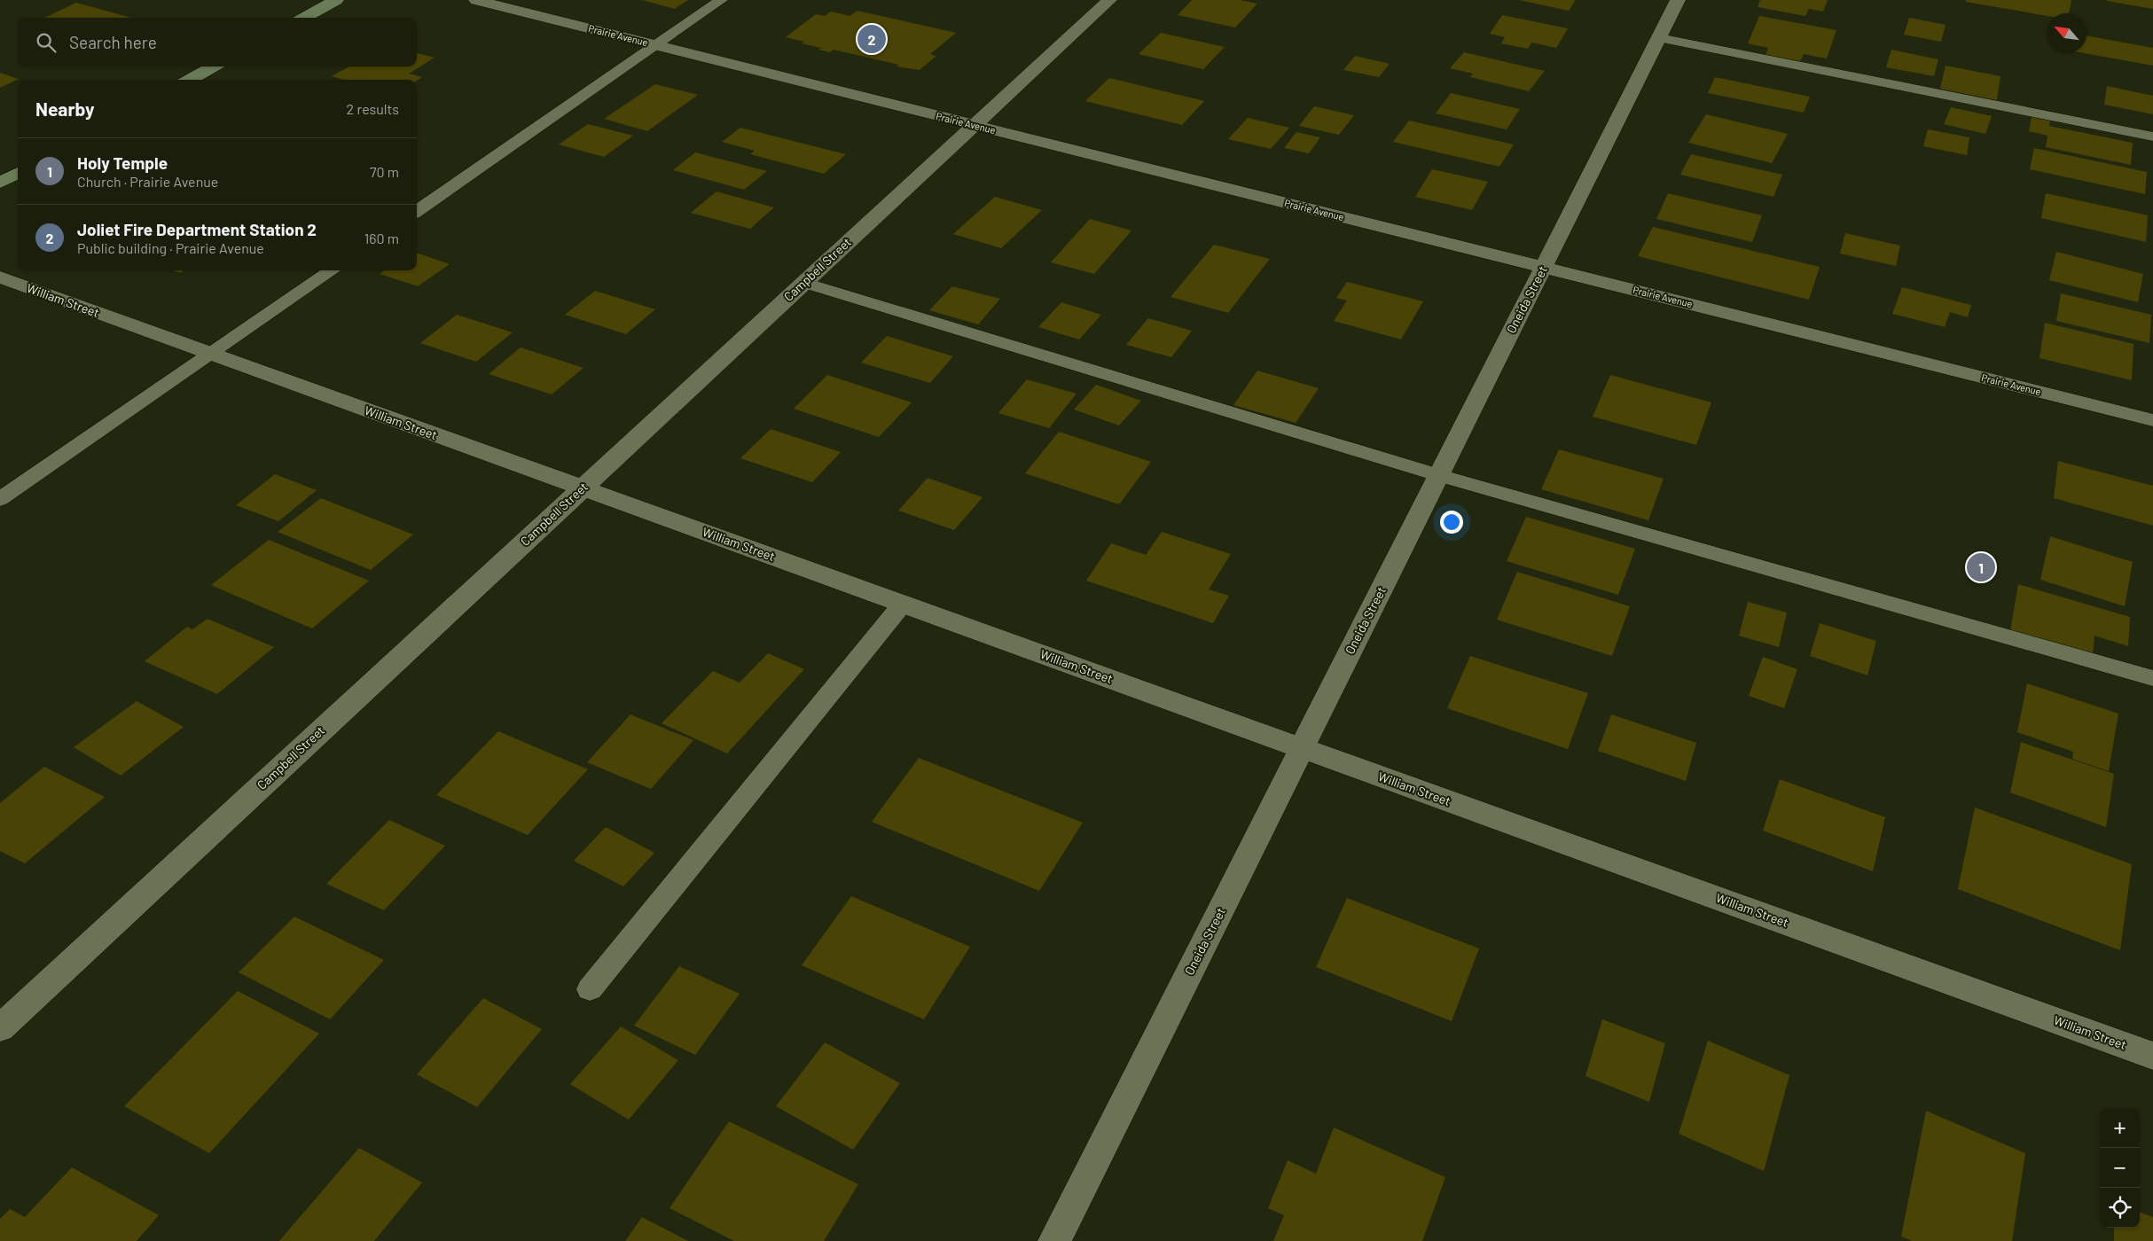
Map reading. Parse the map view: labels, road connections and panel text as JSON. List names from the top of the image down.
{
  "streets": {
    "street": [
      "Prairie Avenue",
      "Campbell Street",
      "Oneida Street",
      "William Street"
    ]
  },
  "crossings": [
    ["Prairie Avenue", "Campbell Street"],
    ["Prairie Avenue", "Oneida Street"],
    ["Campbell Street", "William Street"],
    ["Oneida Street", "William Street"]
  ],
  "north": "top left",
  "page": {
    "search": "Search here",
    "pins": ["2", "1"],
    "heading": ["Nearby", "2 results"],
    "list": [
      {
        "mark": "1",
        "name": "Holy Temple",
        "note": "Church · Prairie Avenue",
        "value": "70 m"
      },
      {
        "mark": "2",
        "name": "Joliet Fire Department Station 2",
        "note": "Public building · Prairie Avenue",
        "value": "160 m"
      }
    ],
    "map_buttons": ["+", "−"]
  }
}
